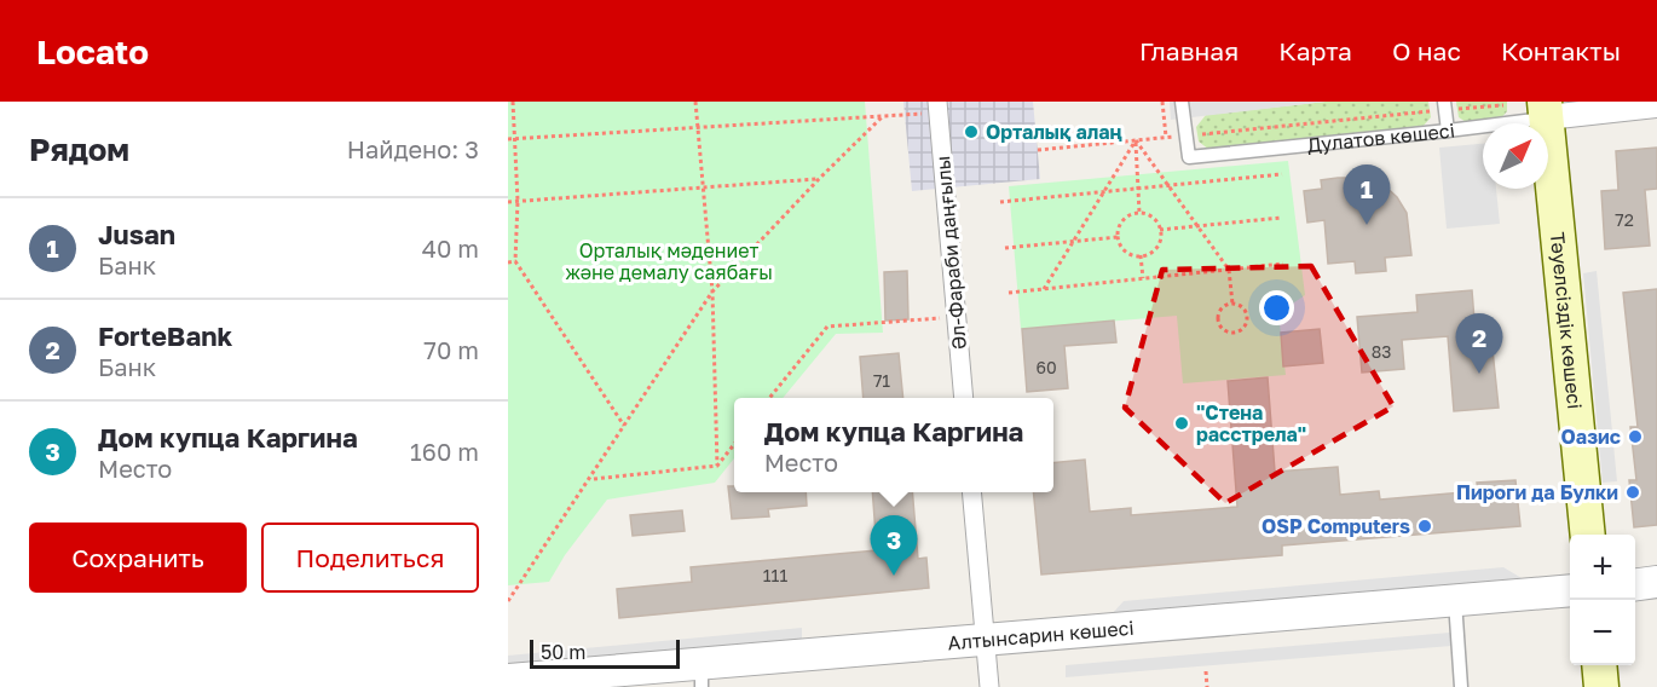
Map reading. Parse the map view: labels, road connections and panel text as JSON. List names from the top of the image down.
{
  "streets": {
    "main road": ["Тәуелсіздік көшесі"],
    "street": ["Дулатов көшесі", "Әл-Фараби даңғылы", "Алтынсарин көшесі"]
  },
  "crossings": [
    ["Дулатов көшесі", "Тәуелсіздік көшесі"]
  ],
  "parks": ["Орталық мәдениет және демалу саябағы"],
  "places": [
    "Орталық алаң",
    "\"Стена расстрела\"",
    "Оазис",
    "Пироги да Булки",
    "OSP Computers"
  ],
  "house_numbers": [
    "72",
    "83",
    "60",
    "71",
    "111"
  ],
  "scale_bar": "50 m",
  "north": "top right",
  "page": {
    "header": "Locato",
    "nav": [
      "Главная",
      "Карта",
      "О нас",
      "Контакты"
    ],
    "heading": ["Рядом", "Найдено: 3"],
    "pins": ["1", "2", "3"],
    "list": [
      {
        "mark": "1",
        "name": "Jusan",
        "note": "Банк",
        "value": "40 m"
      },
      {
        "mark": "2",
        "name": "ForteBank",
        "note": "Банк",
        "value": "70 m"
      },
      {
        "mark": "3",
        "name": "Дом купца Каргина",
        "note": "Место",
        "value": "160 m"
      }
    ],
    "popup": ["Дом купца Каргина", "Место"],
    "buttons": ["Сохранить", "Поделиться"],
    "map_buttons": ["+", "−"],
    "scale": "50 m"
  }
}
